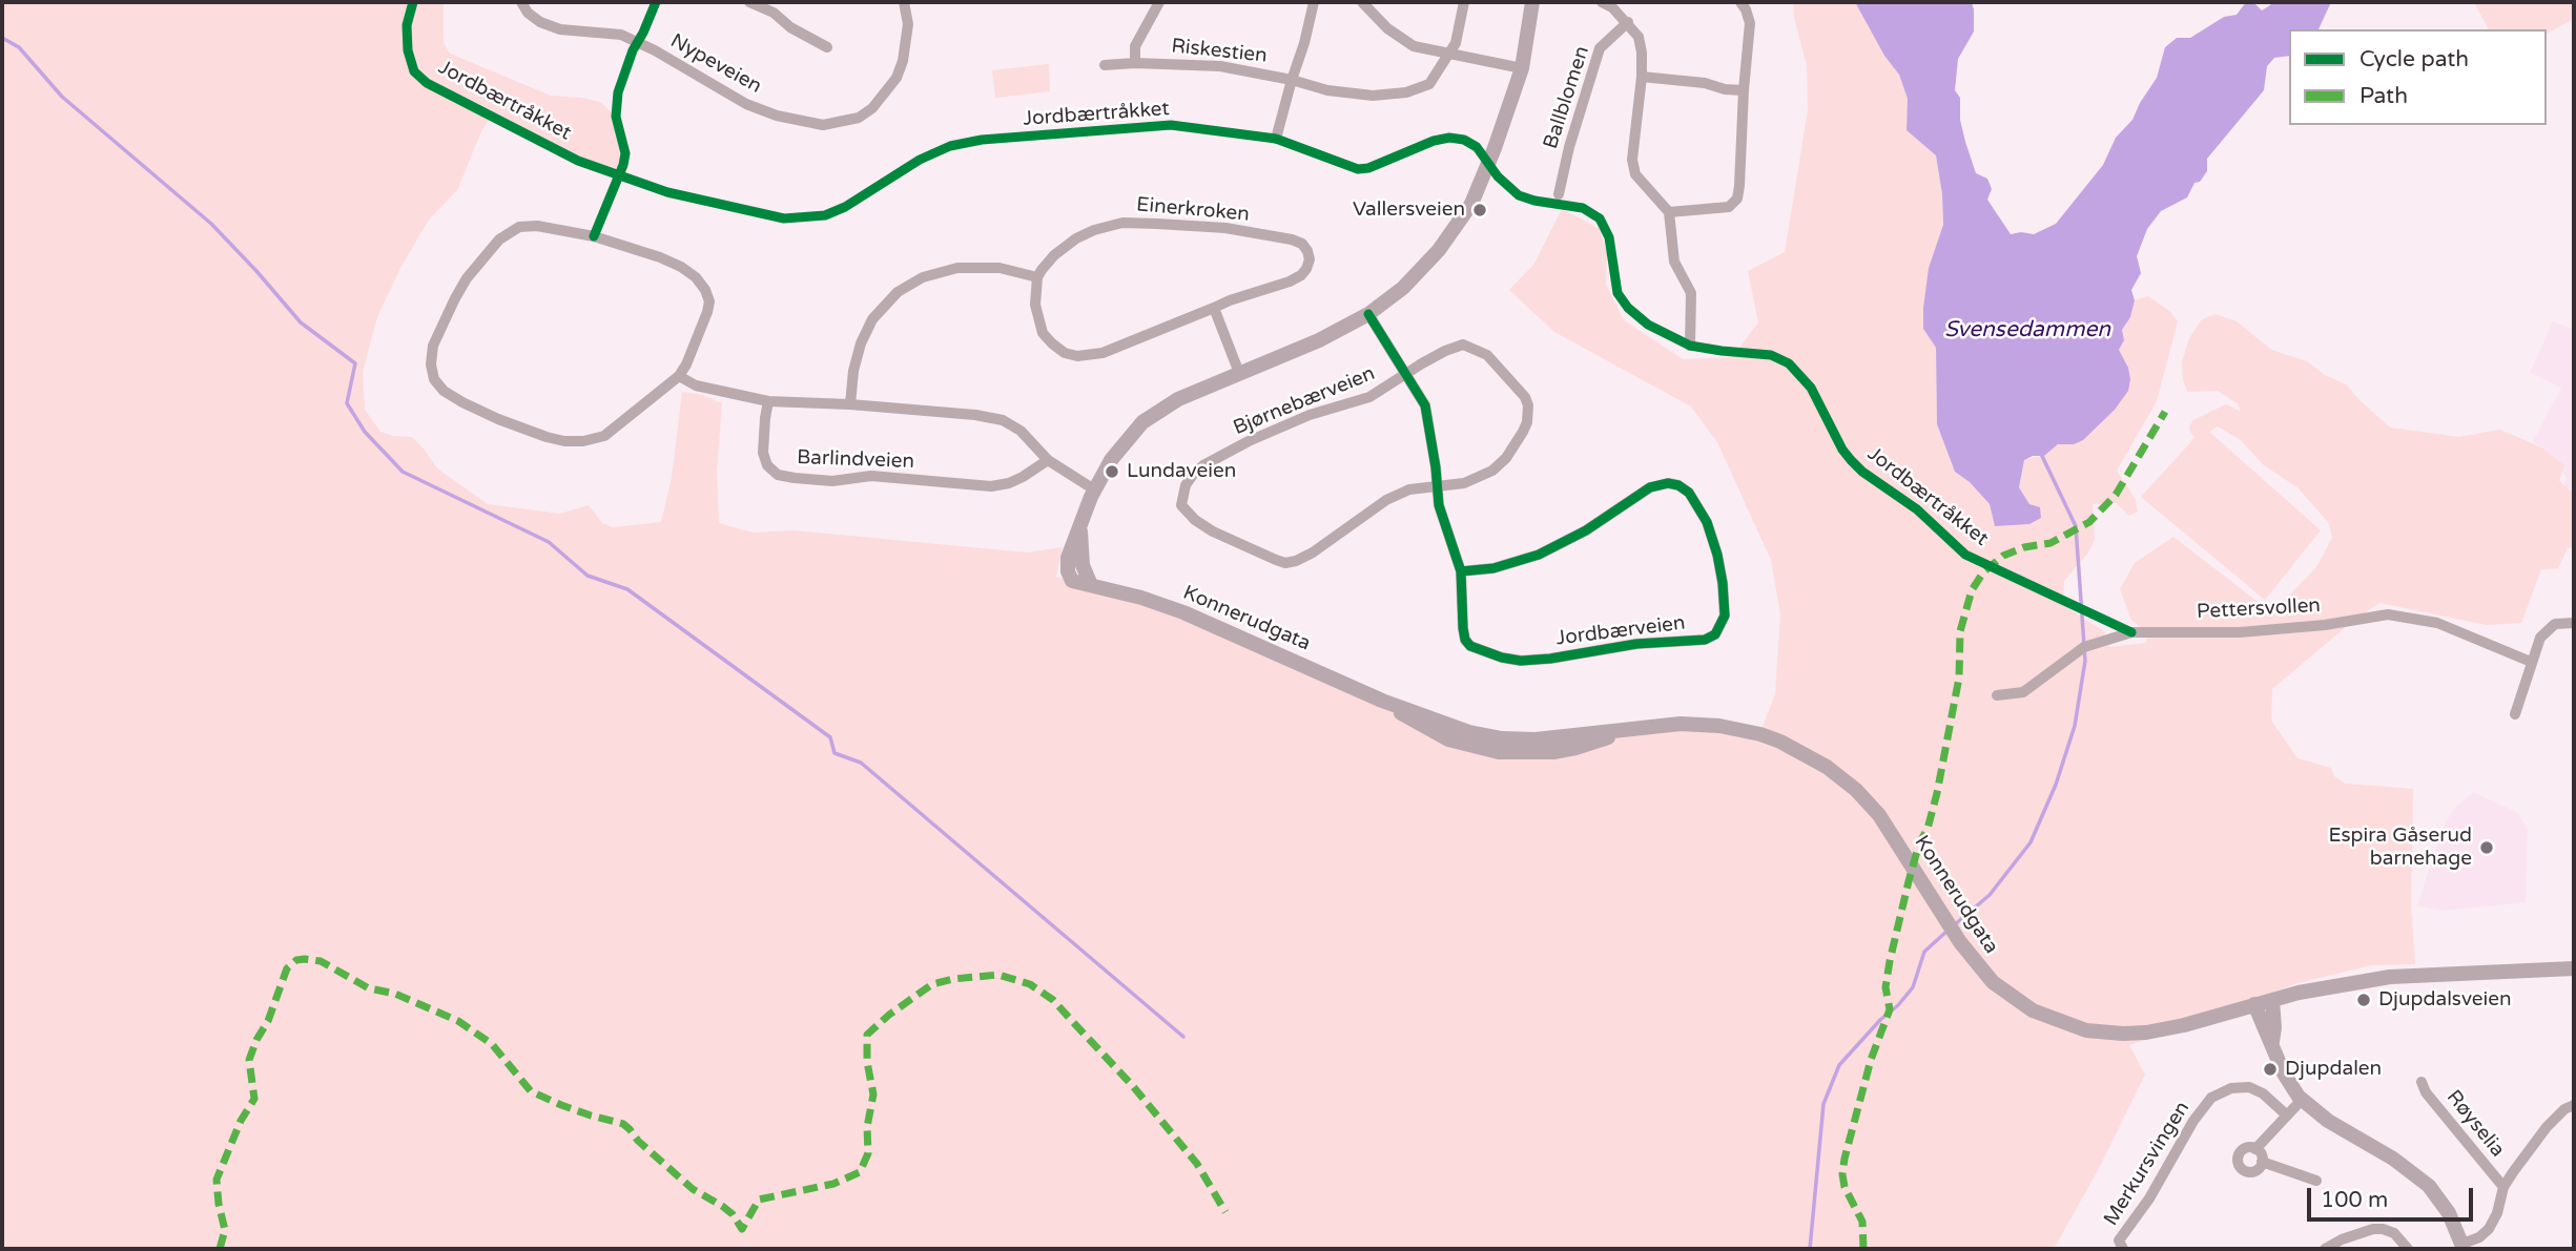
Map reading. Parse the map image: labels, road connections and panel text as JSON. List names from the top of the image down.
{
  "streets": {
    "main road": ["Konnerudgata"],
    "street": [
      "Riskestien",
      "Nypeveien",
      "Ballblomen",
      "Einerkroken",
      "Bjørnebærveien",
      "Barlindveien",
      "Pettersvollen",
      "Jordbærveien",
      "Røyselia",
      "Merkursvingen"
    ],
    "cycle path": ["Jordbærtråkket"]
  },
  "water": ["Svensedammen"],
  "places": [
    "Vallersveien",
    "Lundaveien",
    "Espira Gåserud barnehage",
    "Djupdalsveien",
    "Djupdalen"
  ],
  "legend": ["Cycle path", "Path"],
  "scale_bar": "100 m"
}
